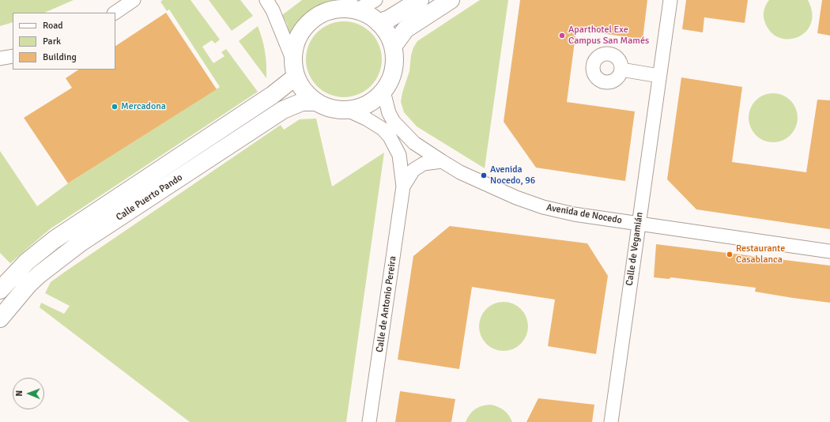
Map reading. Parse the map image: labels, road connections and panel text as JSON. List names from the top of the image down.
{
  "streets": {
    "main road": ["Calle Puerto Pando"],
    "street": ["Avenida de Nocedo", "Calle de Vegamián", "Calle de Antonio Pereira"]
  },
  "crossings": [
    ["Calle Puerto Pando", "Avenida de Nocedo"],
    ["Calle Puerto Pando", "Calle de Antonio Pereira"],
    ["Avenida de Nocedo", "Calle de Vegamián"],
    ["Avenida de Nocedo", "Calle de Antonio Pereira"]
  ],
  "places": [
    "Aparthotel Exe Campus San Mamés",
    "Mercadona",
    "Avenida Nocedo, 96",
    "Restaurante Casablanca"
  ],
  "legend": ["Road", "Park", "Building"],
  "north": "left"
}
